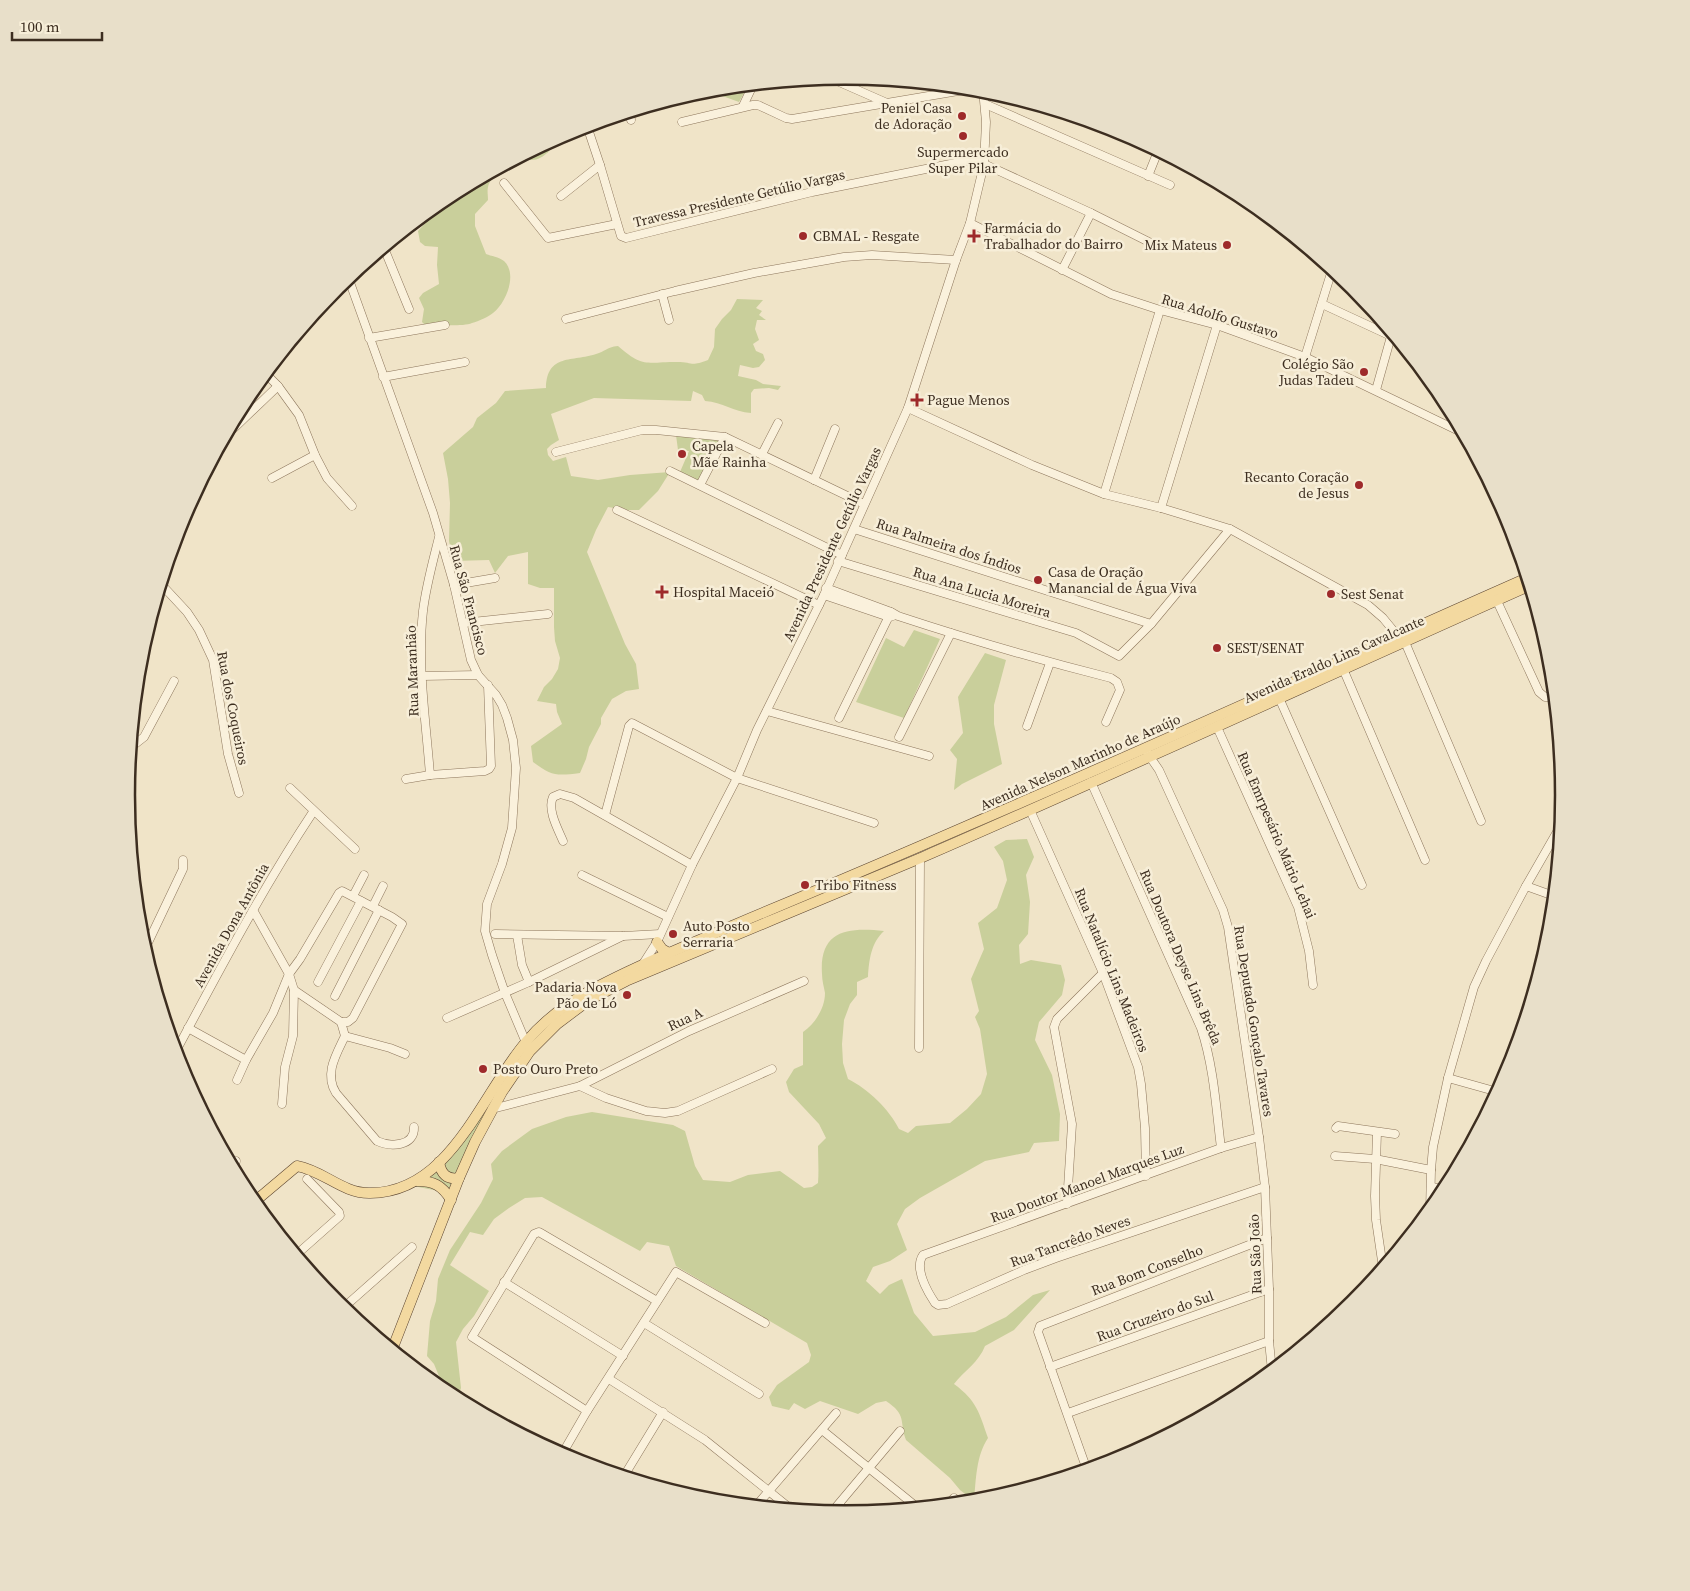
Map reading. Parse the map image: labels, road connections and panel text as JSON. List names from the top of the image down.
{
  "streets": {
    "main road": ["Avenida Eraldo Lins Cavalcante", "Avenida Nelson Marinho de Araújo"],
    "street": [
      "Travessa Presidente Getúlio Vargas",
      "Rua Adolfo Gustavo",
      "Avenida Presidente Getúlio Vargas",
      "Rua Palmeira dos Índios",
      "Rua Ana Lucia Moreira",
      "Rua São Francisco",
      "Rua Maranhão",
      "Rua dos Coqueiros",
      "Rua Emrpesário Mário Lehai",
      "Avenida Dona Antônia",
      "Rua Doutora Deyse Lins Brêda",
      "Rua Natalício Lins Madeiros",
      "Rua A",
      "Rua Deputado Gonçalo Tavares",
      "Rua Doutor Manoel Marques Luz",
      "Rua Tancrêdo Neves",
      "Rua São João",
      "Rua Bom Conselho",
      "Rua Cruzeiro do Sul"
    ]
  },
  "crossings": [
    ["Travessa Presidente Getúlio Vargas", "Avenida Presidente Getúlio Vargas"],
    ["Rua Adolfo Gustavo", "Avenida Presidente Getúlio Vargas"],
    ["Avenida Presidente Getúlio Vargas", "Rua Palmeira dos Índios"],
    ["Avenida Presidente Getúlio Vargas", "Rua Ana Lucia Moreira"],
    ["Avenida Presidente Getúlio Vargas", "Avenida Nelson Marinho de Araújo"],
    ["Rua Palmeira dos Índios", "Rua Ana Lucia Moreira"],
    ["Rua São Francisco", "Rua Maranhão"],
    ["Avenida Eraldo Lins Cavalcante", "Avenida Nelson Marinho de Araújo"],
    ["Avenida Eraldo Lins Cavalcante", "Rua Emrpesário Mário Lehai"],
    ["Avenida Eraldo Lins Cavalcante", "Rua Deputado Gonçalo Tavares"],
    ["Avenida Nelson Marinho de Araújo", "Rua Doutora Deyse Lins Brêda"],
    ["Avenida Nelson Marinho de Araújo", "Rua Natalício Lins Madeiros"],
    ["Avenida Nelson Marinho de Araújo", "Rua Deputado Gonçalo Tavares"],
    ["Rua Doutora Deyse Lins Brêda", "Rua Doutor Manoel Marques Luz"],
    ["Rua Natalício Lins Madeiros", "Rua Doutor Manoel Marques Luz"],
    ["Rua Deputado Gonçalo Tavares", "Rua Doutor Manoel Marques Luz"],
    ["Rua Deputado Gonçalo Tavares", "Rua São João"],
    ["Rua Doutor Manoel Marques Luz", "Rua Tancrêdo Neves"],
    ["Rua Doutor Manoel Marques Luz", "Rua São João"],
    ["Rua Tancrêdo Neves", "Rua São João"],
    ["Rua São João", "Rua Bom Conselho"],
    ["Rua São João", "Rua Cruzeiro do Sul"],
    ["Rua Bom Conselho", "Rua Cruzeiro do Sul"]
  ],
  "places": {
    "other": [
      "Peniel Casa de Adoração",
      "Supermercado Super Pilar",
      "CBMAL - Resgate",
      "Mix Mateus",
      "Colégio São Judas Tadeu",
      "Capela Mãe Rainha",
      "Recanto Coração de Jesus",
      "Casa de Oração Manancial de Água Viva",
      "Sest Senat",
      "SEST/SENAT",
      "Tribo Fitness",
      "Auto Posto Serraria",
      "Padaria Nova Pão de Ló",
      "Posto Ouro Preto"
    ],
    "health": ["Farmácia do Trabalhador do Bairro", "Pague Menos", "Hospital Maceió"]
  },
  "scale_bar": "100 m"
}
